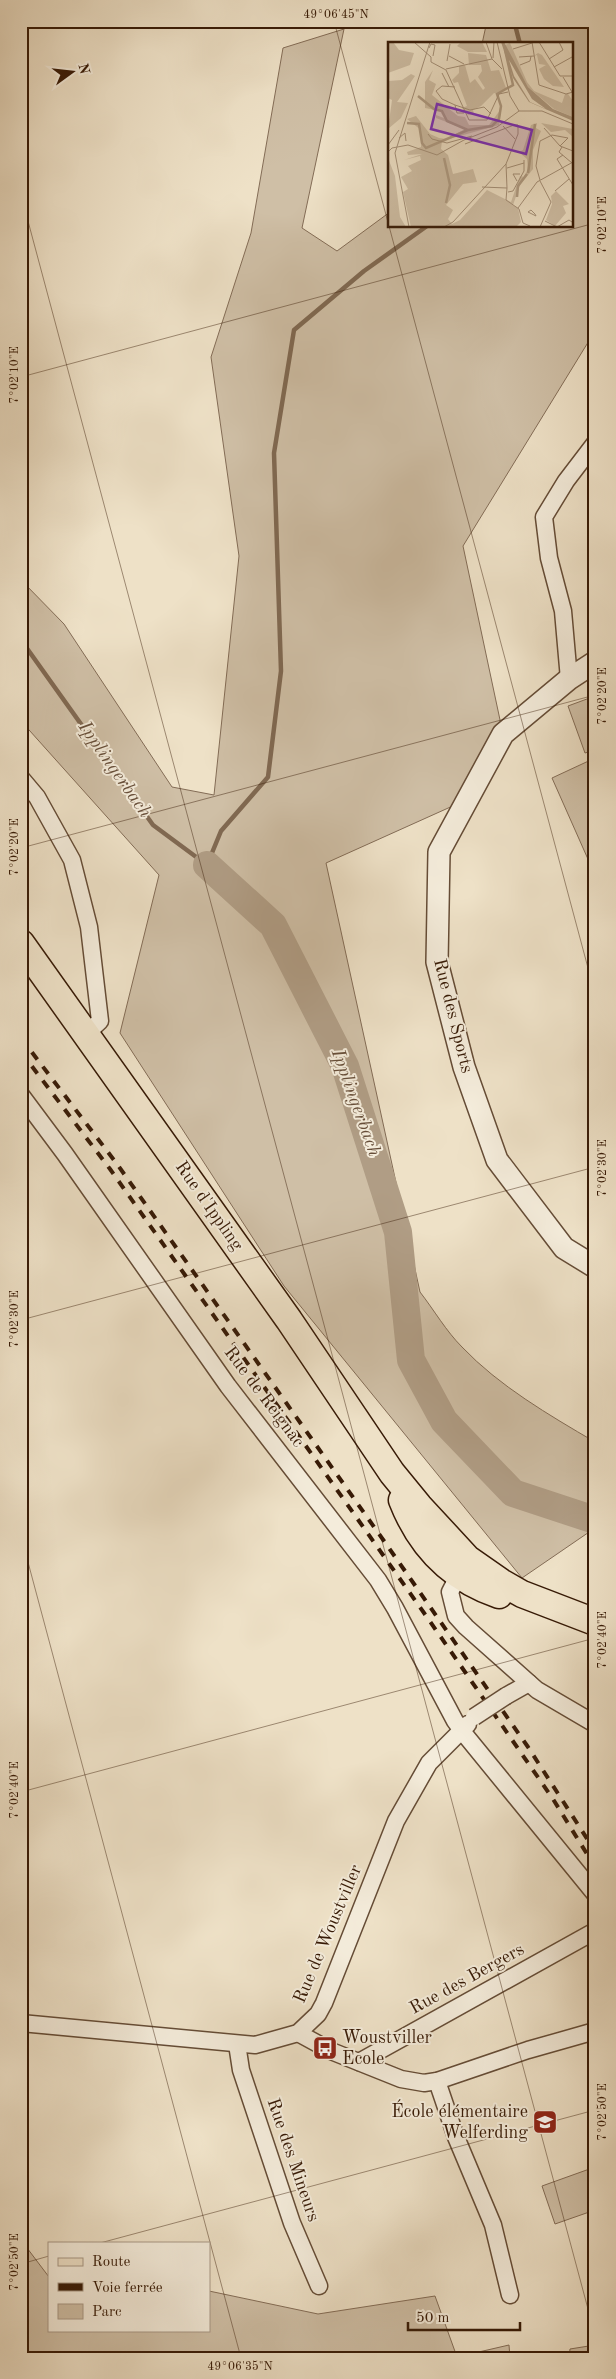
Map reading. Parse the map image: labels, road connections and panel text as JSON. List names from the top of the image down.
{
  "streets": {
    "main road": ["Rue d'Ippling"],
    "street": [
      "Rue des Sports",
      "Rue de Reignac",
      "Rue de Woustviller",
      "Rue des Bergers",
      "Rue des Mineurs"
    ]
  },
  "crossings": [
    ["Rue de Reignac", "Rue de Woustviller"],
    ["Rue de Woustviller", "Rue des Mineurs"]
  ],
  "water": ["Ipplingerbach"],
  "places": {
    "bus stop": ["Woustviller Ecole"],
    "school or university": ["École élémentaire Welferding"]
  },
  "legend": ["Route", "Voie ferrée", "Parc"],
  "scale_bar": "50 m",
  "north": "right",
  "coordinates": [
    "49°06'45\"N",
    "7°02'10\"E",
    "7°02'20\"E",
    "7°02'30\"E",
    "7°02'40\"E",
    "7°02'50\"E",
    "49°06'35\"N"
  ]
}
